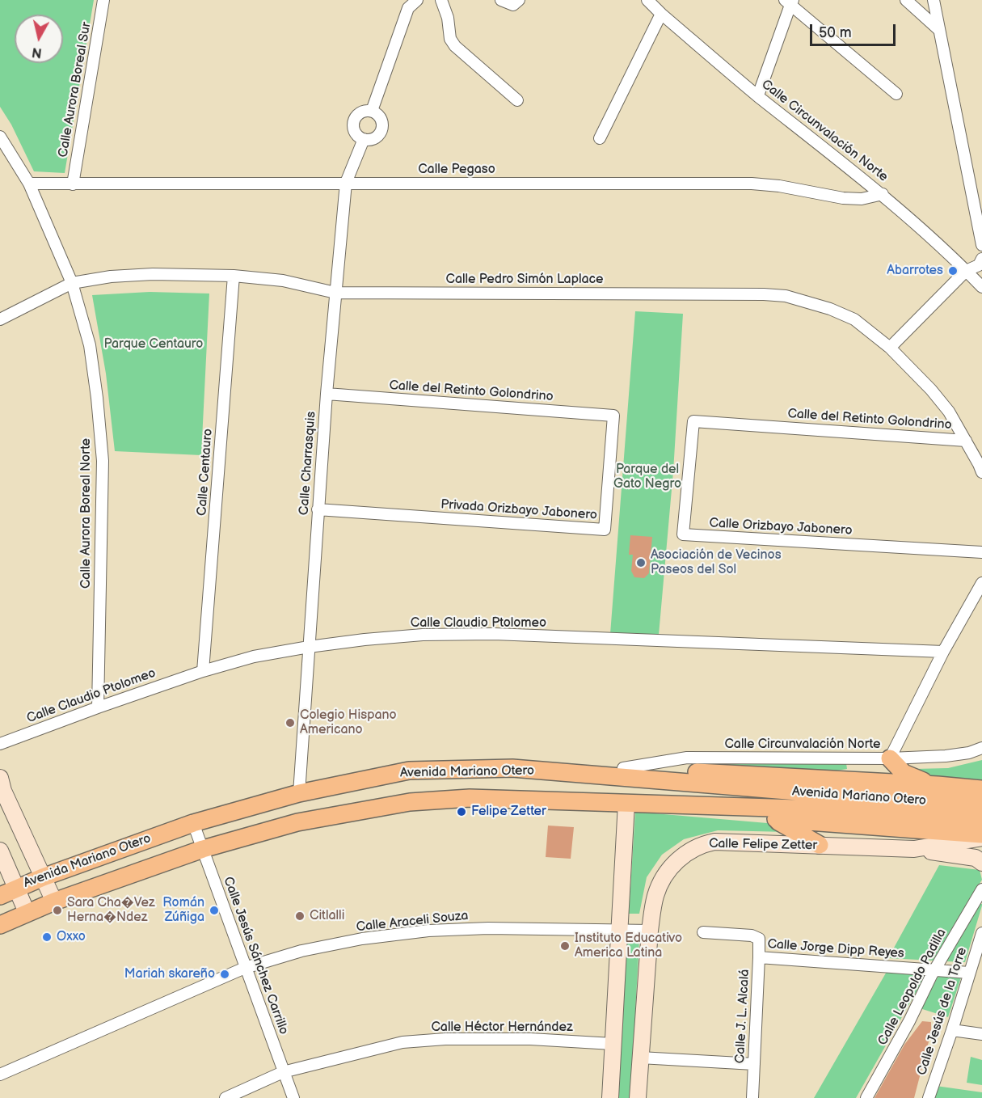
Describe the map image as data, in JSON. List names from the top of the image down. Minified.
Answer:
{"streets":{"main road":["Avenida Mariano Otero","Calle Felipe Zetter"],"street":["Calle Aurora Boreal Sur","Calle Circunvalación Norte","Calle Pegaso","Calle Pedro Simón Laplace","Calle del Retinto Golondrino","Calle Charrasquis","Calle Centauro","Privada Orizbayo Jabonero","Calle Aurora Boreal Norte","Calle Orizbayo Jabonero","Calle Claudio Ptolomeo","Calle Araceli Souza","Calle Jorge Dipp Reyes","Calle Jesús Sánchez Carrillo","Calle Leopoldo Padilla","Calle Jesús de la Torre","Calle J. L. Alcalá","Calle Héctor Hernández"]},"crossings":[["Calle Aurora Boreal Sur","Calle Pegaso"],["Calle Circunvalación Norte","Calle Pegaso"],["Calle Pegaso","Calle Charrasquis"],["Calle Pegaso","Calle Aurora Boreal Norte"],["Calle Pedro Simón Laplace","Calle del Retinto Golondrino"],["Calle Pedro Simón Laplace","Calle Charrasquis"],["Calle Pedro Simón Laplace","Calle Centauro"],["Calle Pedro Simón Laplace","Calle Aurora Boreal Norte"],["Calle del Retinto Golondrino","Calle Charrasquis"],["Calle del Retinto Golondrino","Privada Orizbayo Jabonero"],["Calle del Retinto Golondrino","Calle Orizbayo Jabonero"],["Calle Charrasquis","Privada Orizbayo Jabonero"],["Calle Charrasquis","Calle Claudio Ptolomeo"],["Calle Charrasquis","Avenida Mariano Otero"],["Calle Centauro","Calle Claudio Ptolomeo"],["Calle Aurora Boreal Norte","Calle Claudio Ptolomeo"],["Avenida Mariano Otero","Calle Jesús Sánchez Carrillo"],["Calle Felipe Zetter","Calle Araceli Souza"],["Calle Araceli Souza","Calle Jesús Sánchez Carrillo"],["Calle Jorge Dipp Reyes","Calle Leopoldo Padilla"],["Calle Jorge Dipp Reyes","Calle Jesús de la Torre"],["Calle Jorge Dipp Reyes","Calle J. L. Alcalá"],["Calle Jesús Sánchez Carrillo","Calle Héctor Hernández"]],"parks":["Parque Centauro","Parque del Gato Negro"],"places":["Abarrotes","Asociación de Vecinos Paseos del Sol","Colegio Hispano Americano","Felipe Zetter","Sara Cha�Vez Herna�Ndez","Román Zúñiga","Citlalli","Oxxo","Instituto Educativo America Latina","Mariah skareño"],"scale_bar":"50 m","north":"bottom"}
